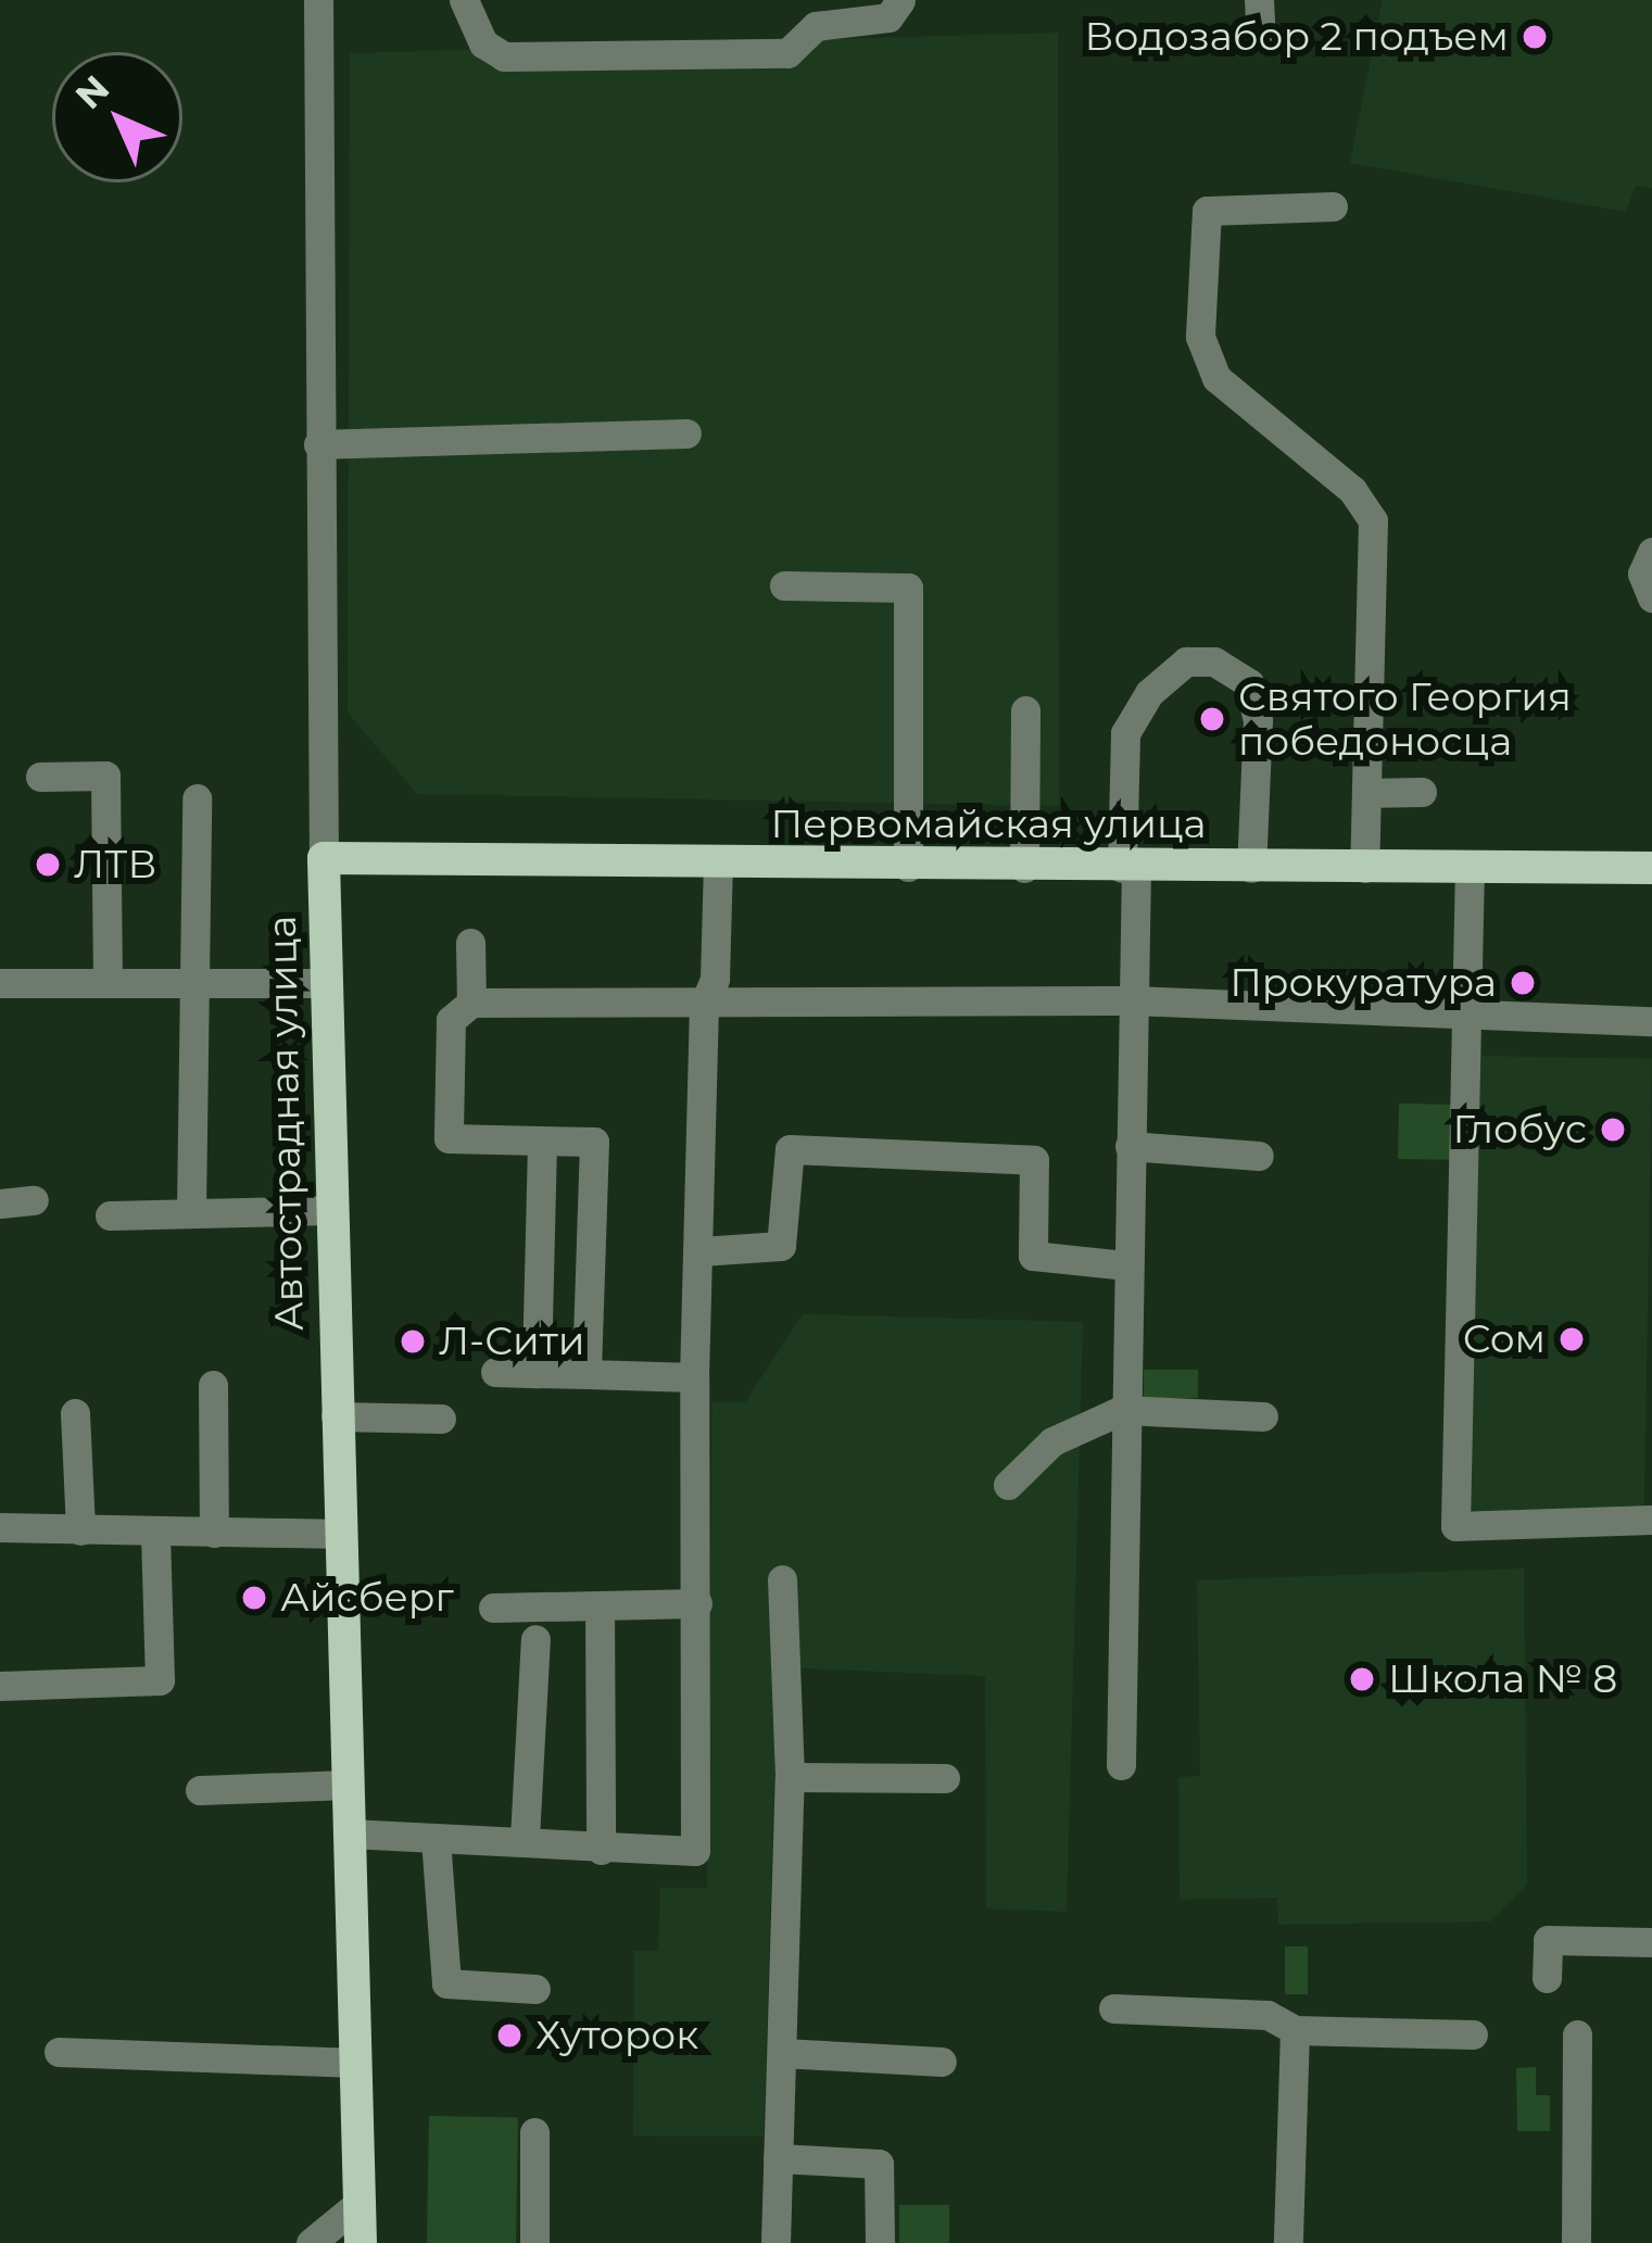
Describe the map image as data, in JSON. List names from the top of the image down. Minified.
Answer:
{"streets":{"main road":["Первомайская улица","Автострадная улица"]},"crossings":[["Первомайская улица","Автострадная улица"]],"places":["Водозабор 2 подъем","Святого Георгия победоносца","ЛТВ","Прокуратура","Глобус","Сом","Л-Сити","Айсберг","Школа № 8","Хуторок"],"north":"top left"}
